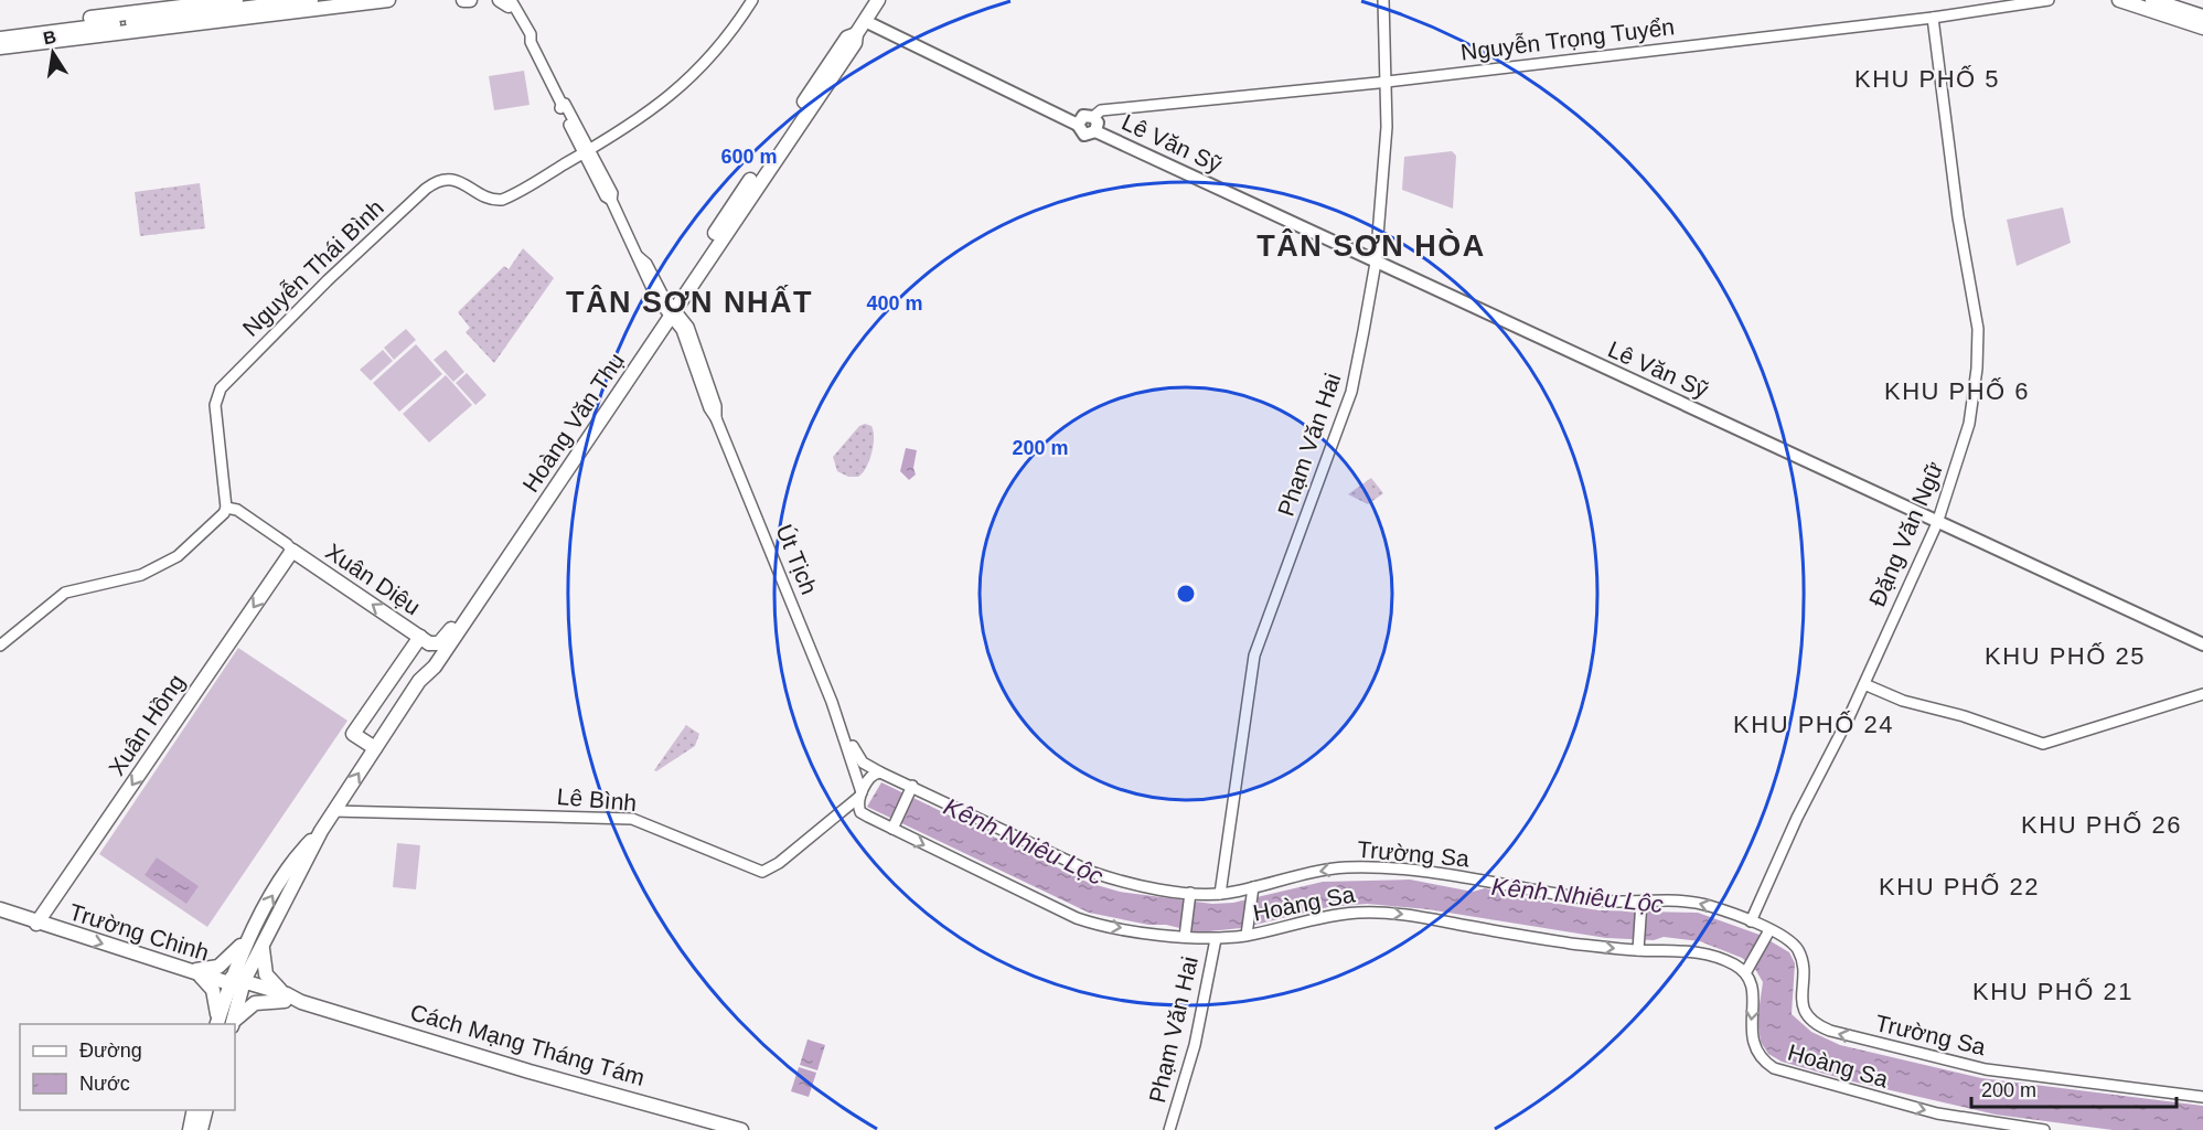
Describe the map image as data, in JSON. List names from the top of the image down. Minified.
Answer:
{"streets":{"main road":["Lê Văn Sỹ","Hoàng Văn Thụ","Xuân Diệu","Xuân Hồng","Trường Chinh","Cách Mạng Tháng Tám"],"street":["Nguyễn Trọng Tuyển","Nguyễn Thái Bình","Phạm Văn Hai","Đặng Văn Ngữ","Út Tịch","Lê Bình","Trường Sa","Hoàng Sa"]},"crossings":[["Nguyễn Trọng Tuyển","Lê Văn Sỹ"],["Nguyễn Trọng Tuyển","Phạm Văn Hai"],["Nguyễn Trọng Tuyển","Đặng Văn Ngữ"],["Lê Văn Sỹ","Phạm Văn Hai"],["Lê Văn Sỹ","Đặng Văn Ngữ"],["Nguyễn Thái Bình","Út Tịch"],["Nguyễn Thái Bình","Xuân Diệu"],["Hoàng Văn Thụ","Út Tịch"],["Hoàng Văn Thụ","Xuân Diệu"],["Hoàng Văn Thụ","Lê Bình"],["Hoàng Văn Thụ","Trường Chinh"],["Hoàng Văn Thụ","Cách Mạng Tháng Tám"],["Phạm Văn Hai","Trường Sa"],["Phạm Văn Hai","Hoàng Sa"],["Đặng Văn Ngữ","Trường Sa"],["Út Tịch","Lê Bình"],["Út Tịch","Trường Sa"],["Xuân Diệu","Xuân Hồng"],["Xuân Hồng","Trường Chinh"],["Lê Bình","Hoàng Sa"],["Trường Chinh","Cách Mạng Tháng Tám"]],"one_way":["Xuân Diệu","Xuân Hồng","Trường Sa","Hoàng Sa","Trường Chinh"],"districts":["KHU PHỐ 5","TÂN SƠN HÒA","TÂN SƠN NHẤT","KHU PHỐ 6","KHU PHỐ 25","KHU PHỐ 24","KHU PHỐ 26","KHU PHỐ 22","KHU PHỐ 21"],"water":["Kênh Nhiêu Lộc"],"legend":["Đường","Nước"],"scale_bar":"200 m","north":"top","rings":["600 m","400 m","200 m"]}
